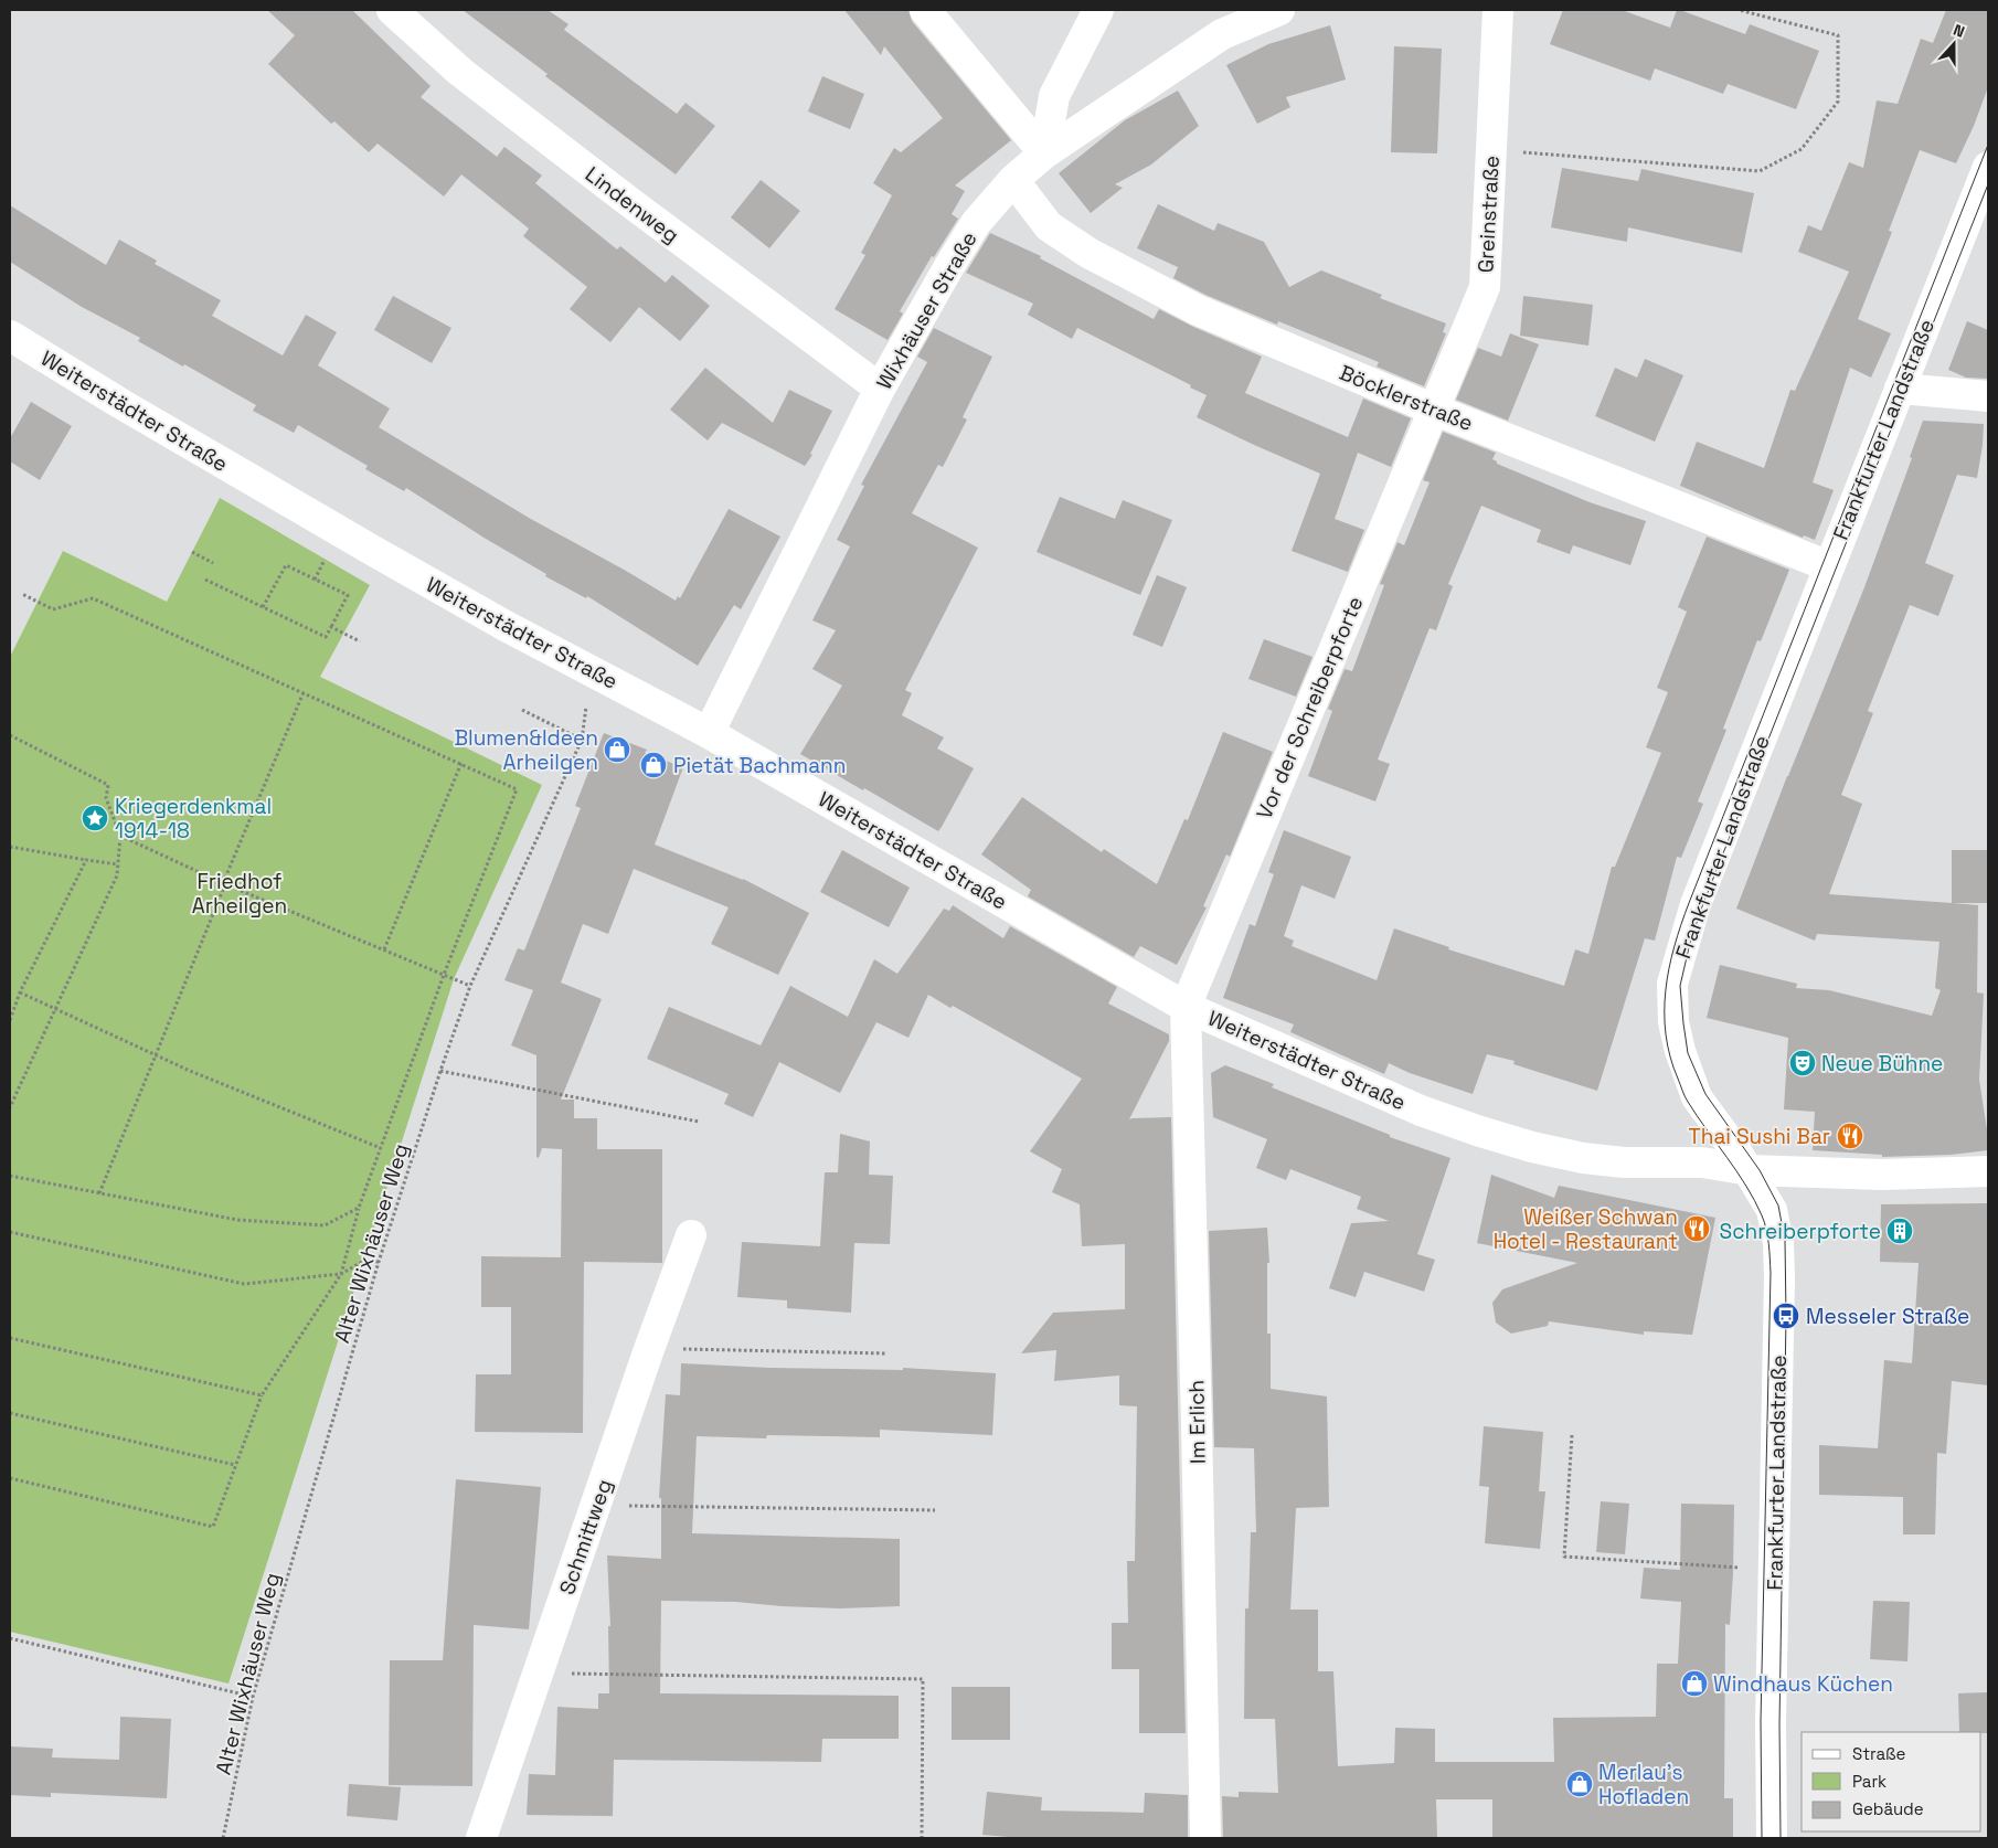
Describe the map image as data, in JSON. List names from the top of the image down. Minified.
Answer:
{"streets":{"street":["Lindenweg","Greinstraße","Wixhäuser Straße","Böcklerstraße","Weiterstädter Straße","Frankfurter Landstraße","Vor der Schreiberpforte","Im Erlich","Schmittweg"],"path":["Alter Wixhäuser Weg"]},"crossings":[["Lindenweg","Wixhäuser Straße"],["Greinstraße","Böcklerstraße"],["Greinstraße","Vor der Schreiberpforte"],["Wixhäuser Straße","Böcklerstraße"],["Wixhäuser Straße","Weiterstädter Straße"],["Böcklerstraße","Frankfurter Landstraße"],["Böcklerstraße","Vor der Schreiberpforte"],["Weiterstädter Straße","Frankfurter Landstraße"],["Weiterstädter Straße","Vor der Schreiberpforte"],["Weiterstädter Straße","Alter Wixhäuser Weg"],["Weiterstädter Straße","Im Erlich"],["Vor der Schreiberpforte","Im Erlich"]],"parks":["Friedhof Arheilgen"],"places":{"shop":["Blumen&Ideen Arheilgen","Pietät Bachmann","Windhaus Küchen","Merlau's Hofladen"],"place":["Kriegerdenkmal 1914-18"],"theatre":["Neue Bühne"],"restaurant":["Thai Sushi Bar","Weißer Schwan Hotel - Restaurant"],"building":["Schreiberpforte"],"bus stop":["Messeler Straße"]},"legend":["Straße","Park","Gebäude"],"north":"top"}
